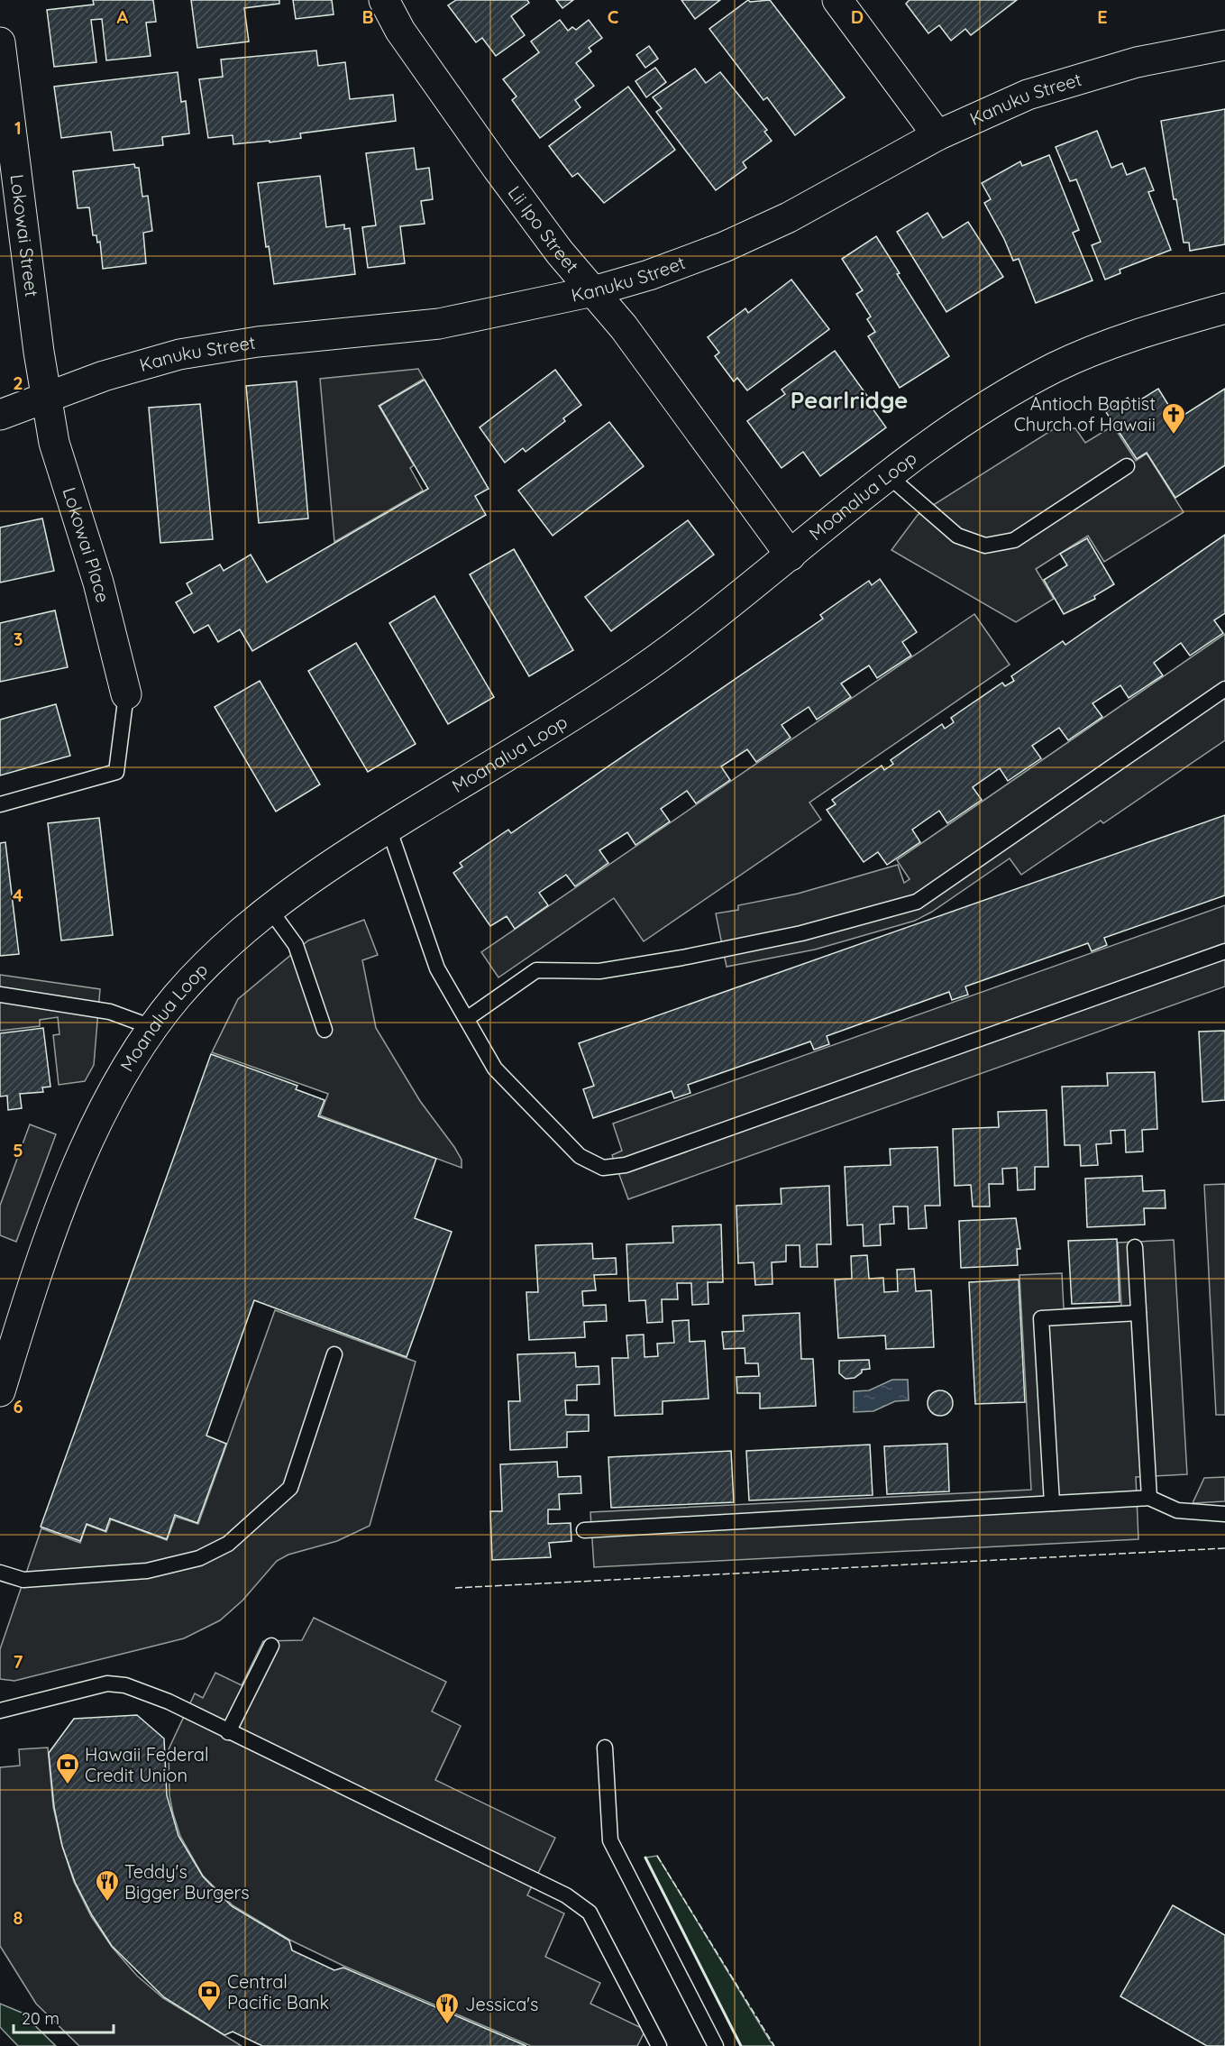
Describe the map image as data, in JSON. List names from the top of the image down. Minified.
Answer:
{"streets":{"street":["Kanuku Street","Lii Ipo Street","Lokowai Street","Moanalua Loop","Lokowai Place"]},"crossings":[["Kanuku Street","Lii Ipo Street"],["Kanuku Street","Lokowai Street"],["Kanuku Street","Lokowai Place"],["Lii Ipo Street","Moanalua Loop"],["Lokowai Street","Lokowai Place"]],"districts":["Pearlridge"],"places":{"church":["Antioch Baptist Church of Hawaii"],"bank":["Hawaii Federal Credit Union","Central Pacific Bank"],"restaurant":["Teddy's Bigger Burgers","Jessica's"]},"scale_bar":"20 m","grid":{"columns":["A","B","C","D","E"],"rows":["1","2","3","4","5","6","7","8"]}}
